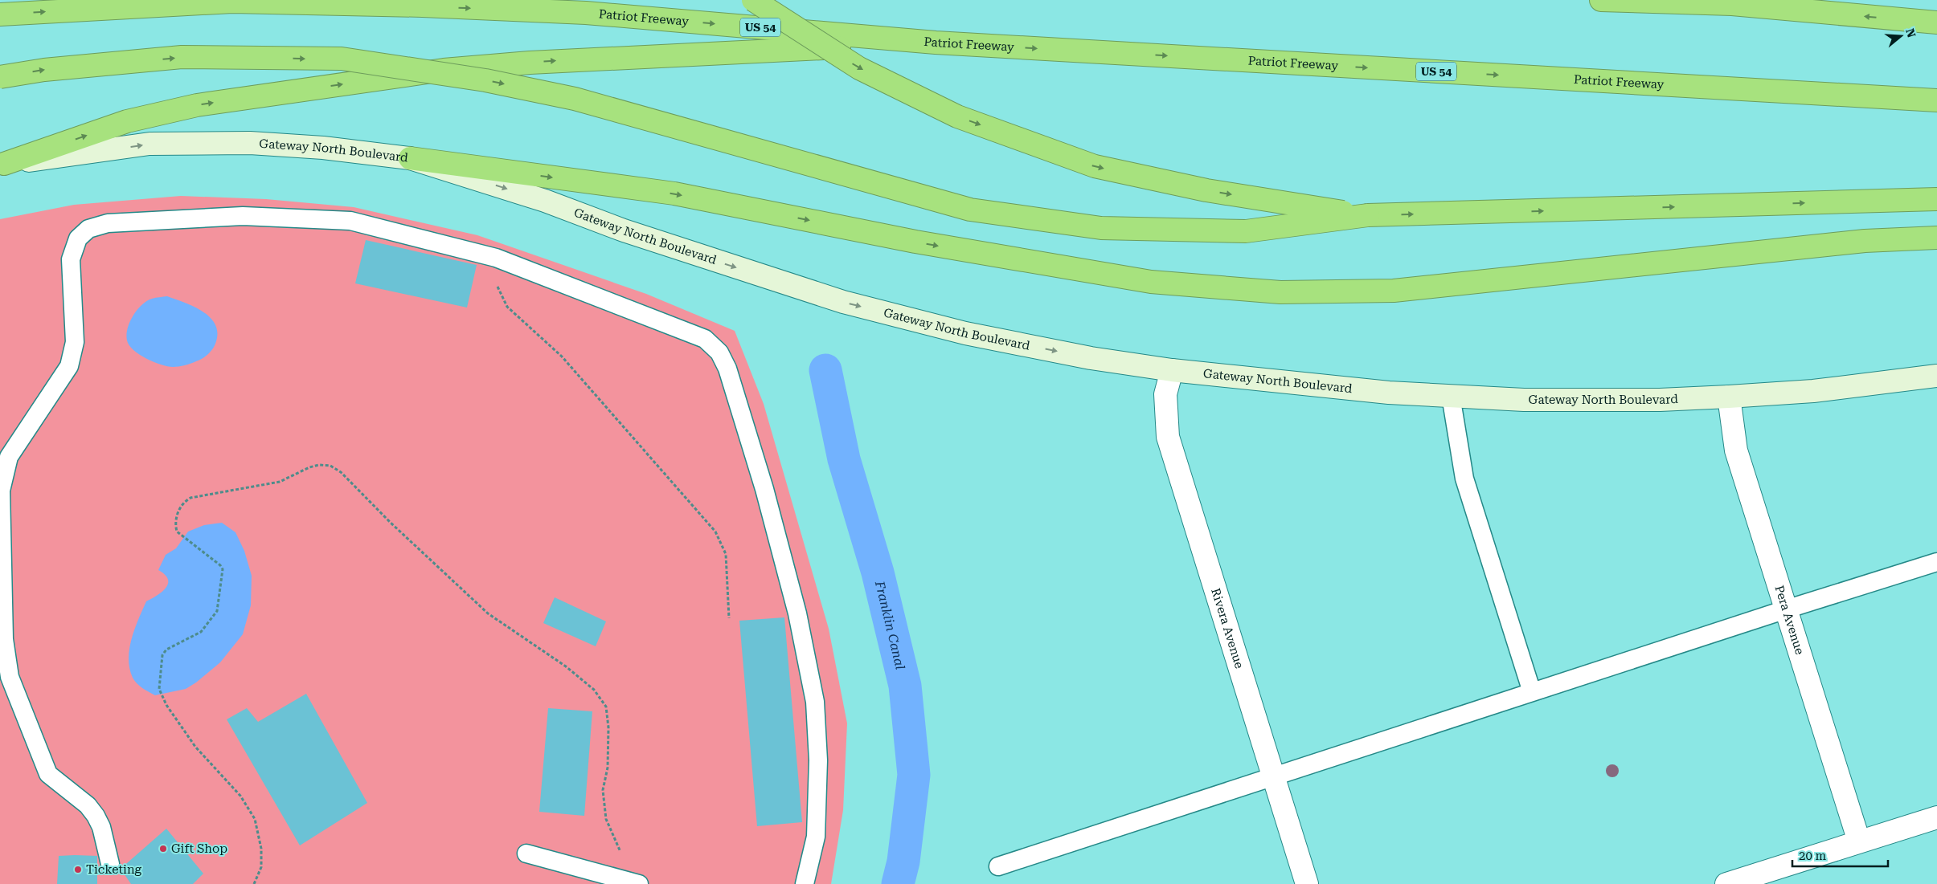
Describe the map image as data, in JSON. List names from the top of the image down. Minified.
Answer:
{"streets":{"highway":["Patriot Freeway","US 54"],"main road":["Gateway North Boulevard"],"street":["Pera Avenue","Rivera Avenue"]},"crossings":[["Gateway North Boulevard","Pera Avenue"],["Gateway North Boulevard","Rivera Avenue"]],"one_way":["Gateway North Boulevard"],"water":["Franklin Canal"],"places":["Gift Shop","Ticketing"],"scale_bar":"20 m","north":"right"}
